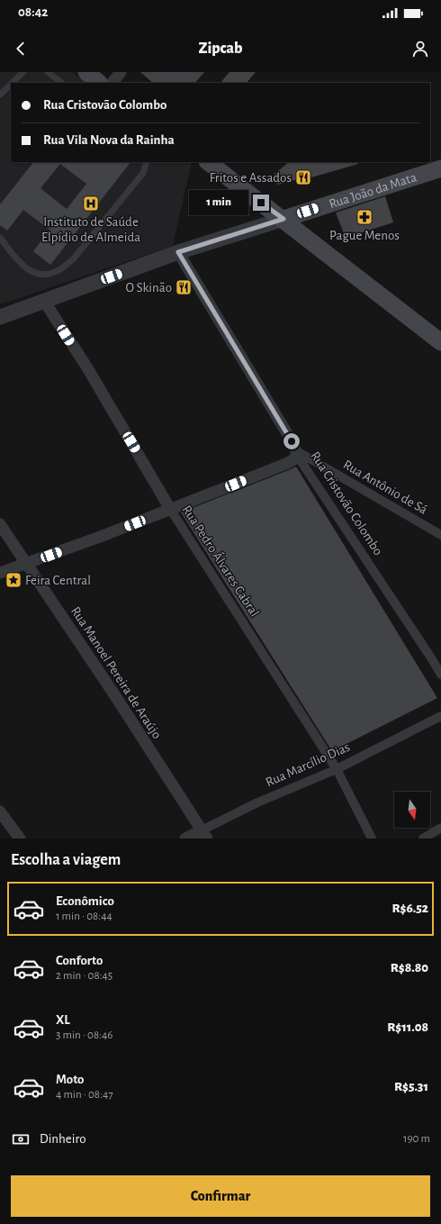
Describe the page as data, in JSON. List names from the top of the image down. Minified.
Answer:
{"streets":{"main road":["Rua João da Mata"],"street":["Rua Antônio de Sá","Rua Cristovão Colombo","Rua Pedro Álvares Cabral","Rua Manoel Pereira de Araújo","Rua Marcílio Dias"]},"crossings":[["Rua Antônio de Sá","Rua Cristovão Colombo"],["Rua Pedro Álvares Cabral","Rua Marcílio Dias"],["Rua Manoel Pereira de Araújo","Rua Marcílio Dias"]],"places":{"restaurant":["Fritos e Assados","O Skinão"],"hospital":["Instituto de Saúde Elpídio de Almeida"],"pharmacy":["Pague Menos"],"place":["Feira Central"]},"north":"bottom","page":{"status":"08:42","header":"Zipcab","banner":["Rua Cristovão Colombo","Rua Vila Nova da Rainha"],"bubble":"1 min","heading":"Escolha a viagem","list":[{"name":"Econômico","note":"1 min · 08:44","value":"R$6.52"},{"name":"Conforto","note":"2 min · 08:45","value":"R$8.80"},{"name":"XL","note":"3 min · 08:46","value":"R$11.08"},{"name":"Moto","note":"4 min · 08:47","value":"R$5.31"}],"pay":["Dinheiro","190 m"],"buttons":"Confirmar"}}
